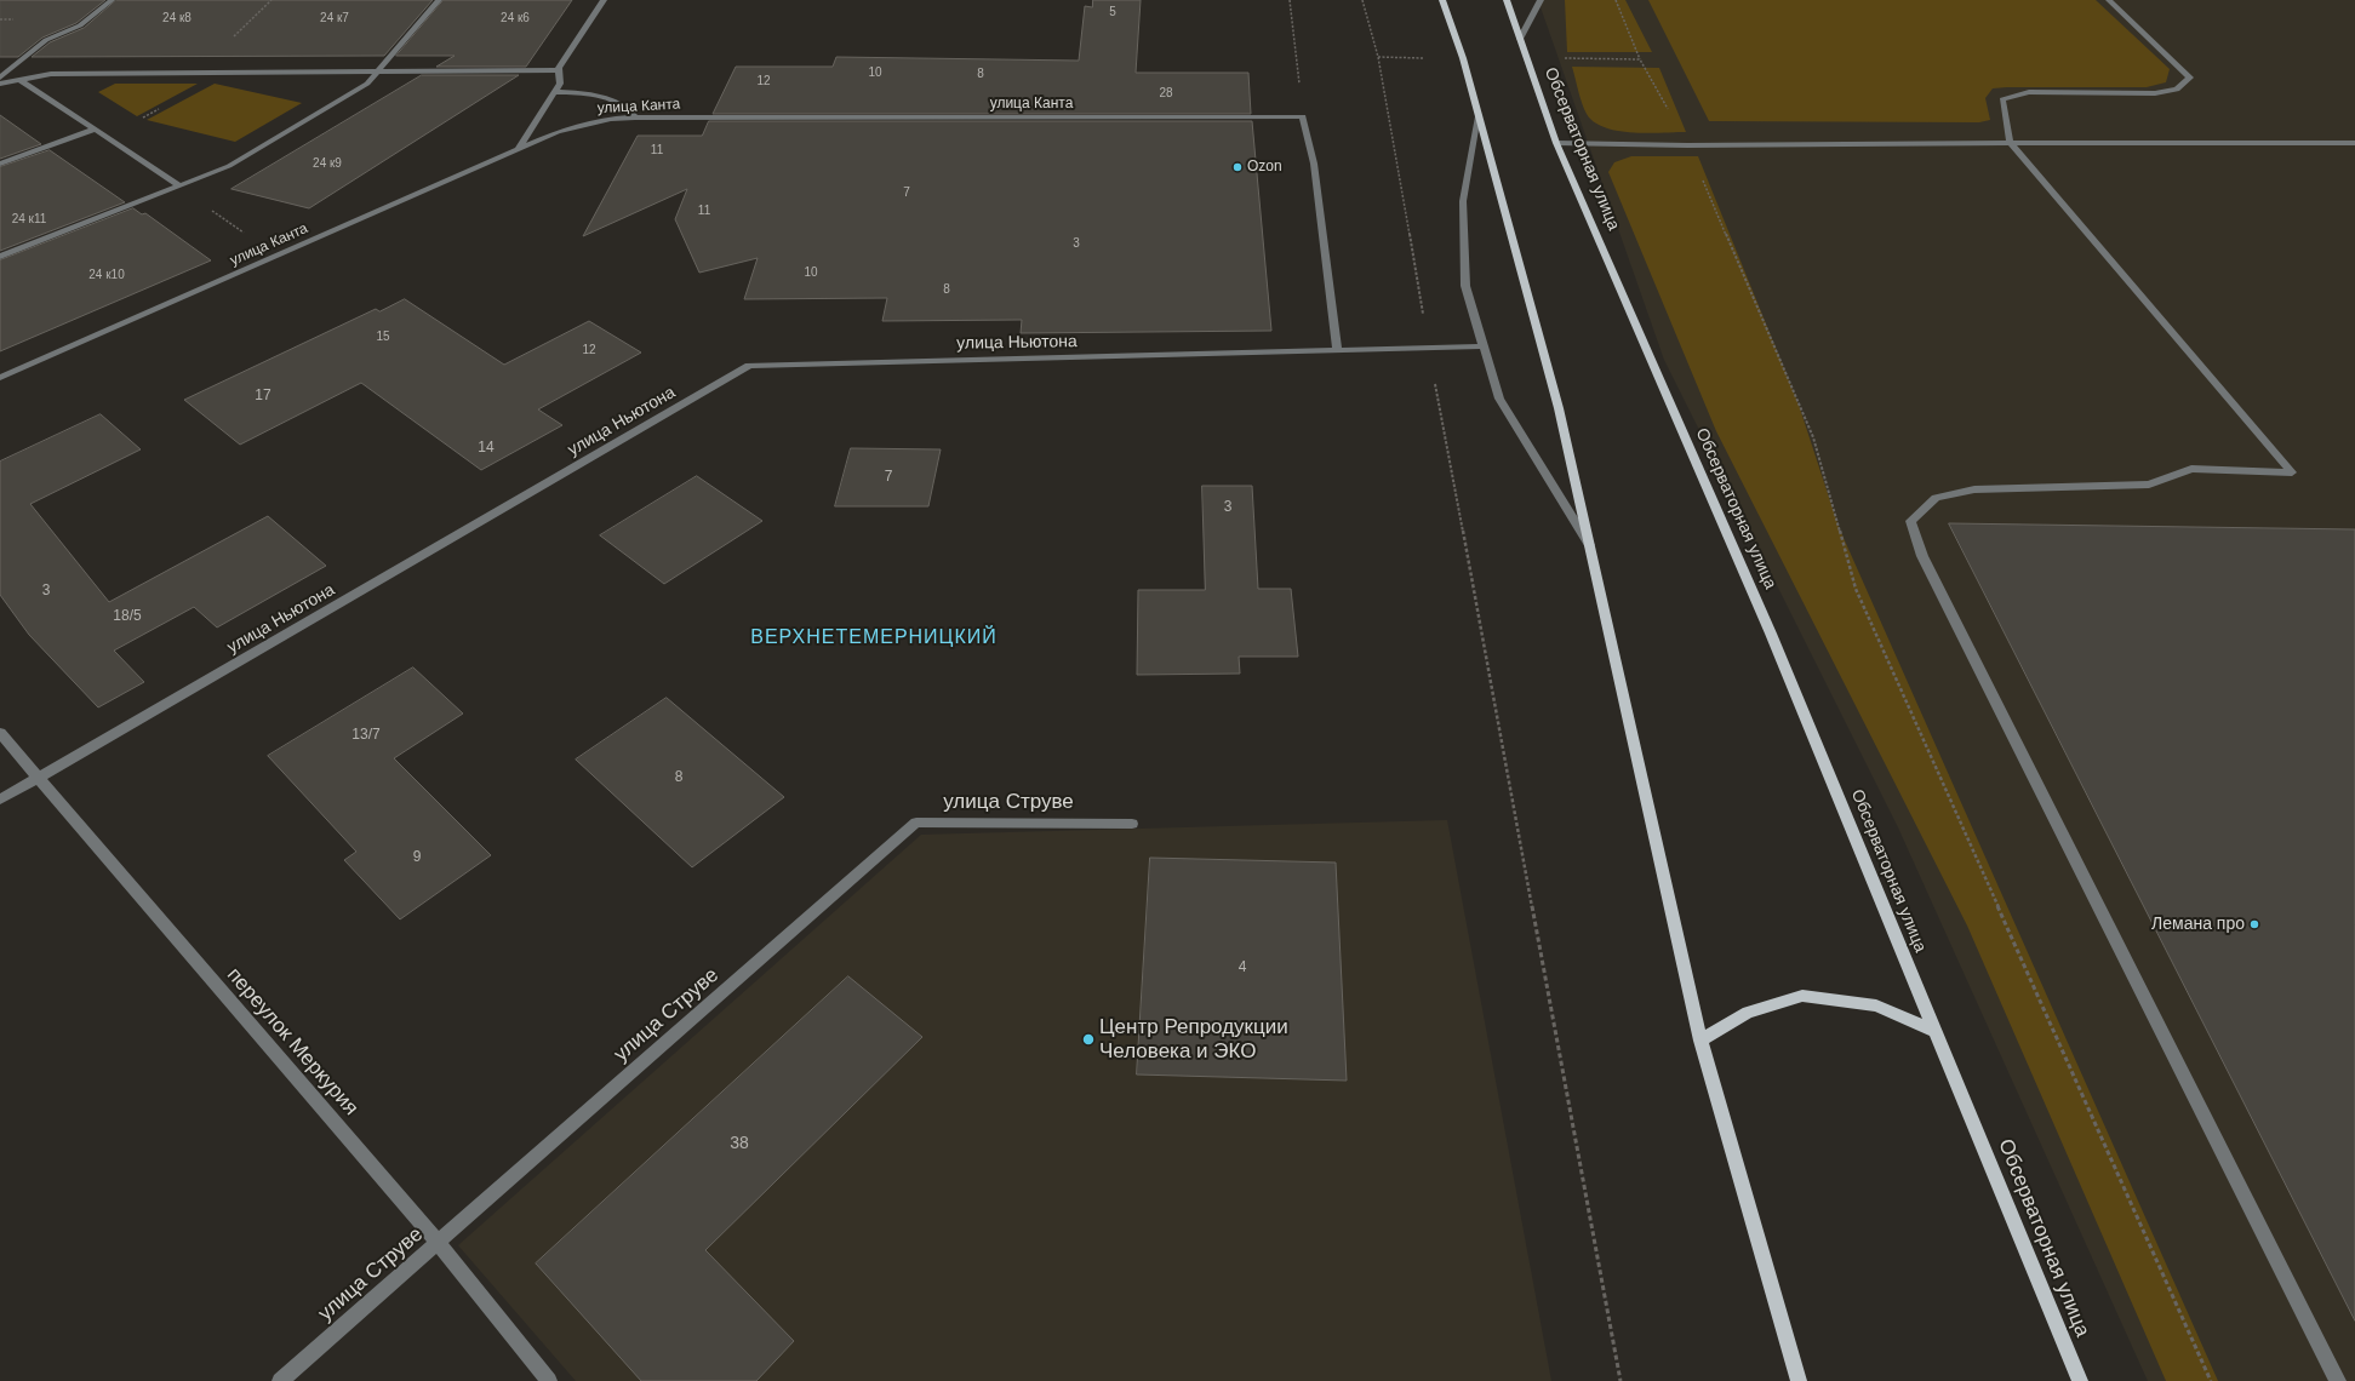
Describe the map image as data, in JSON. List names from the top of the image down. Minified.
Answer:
{"streets":{"main road":["Обсерваторная улица"],"street":["улица Канта","улица Ньютона","улица Струве","переулок Меркурия"]},"crossings":[["улица Ньютона","переулок Меркурия"],["улица Струве","переулок Меркурия"]],"districts":["ВЕРХНЕТЕМЕРНИЦКИЙ"],"places":["Ozon","Лемана про","Центр Репродукции Человека и ЭКО"],"house_numbers":["5","24 к8","24 к7","24 к6","10","8","12","28","11","24 к9","7","11","24 к11","3","10","24 к10","8","15","12","17","14","7","3","3","18/5","13/7","8","9","4","38"]}
